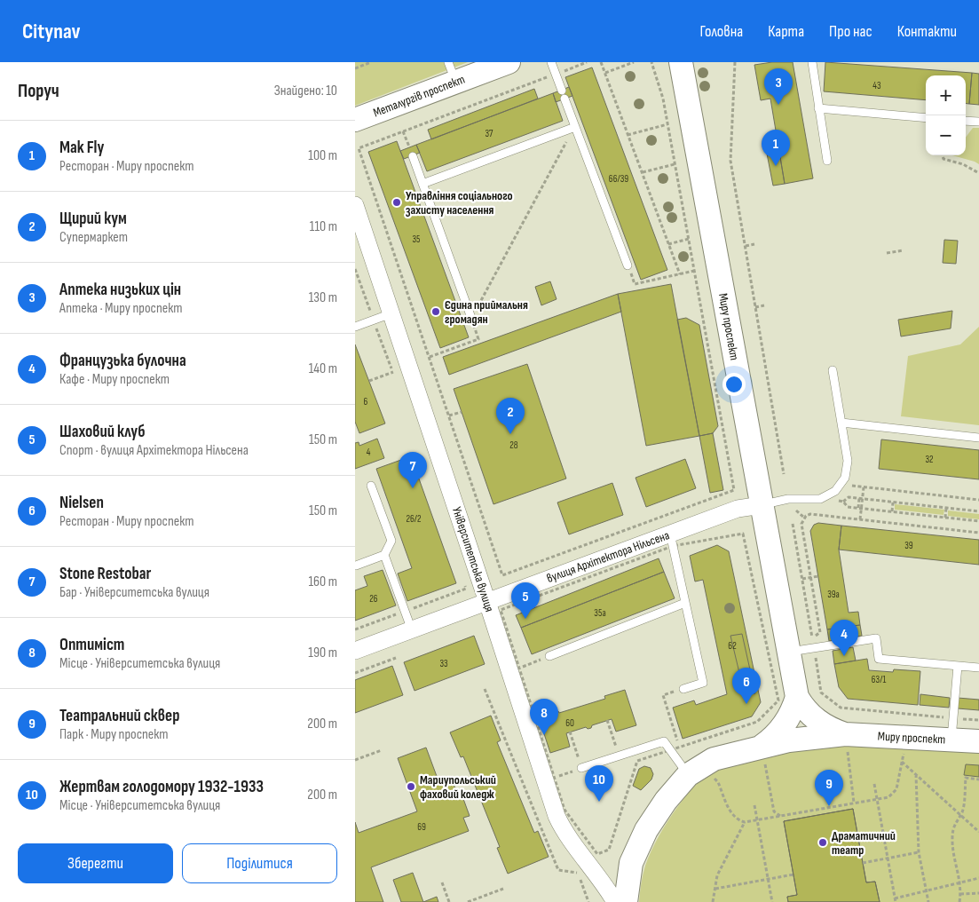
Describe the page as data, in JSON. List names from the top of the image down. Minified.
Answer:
{"streets":{"main road":["Металургів проспект","Миру проспект"],"street":["вулиця Архітектора Нільсена","Університетська вулиця"]},"crossings":[["Миру проспект","вулиця Архітектора Нільсена"],["вулиця Архітектора Нільсена","Університетська вулиця"]],"places":["Управління соціального захисту населення","Єдина приймальня громадян","Мариупольський фаховий коледж","Драматичний театр"],"house_numbers":["43","37","66/39","35","6","28","4","32","26/2","39","39а","26","35а","62","33","63/1","60","69"],"page":{"header":"Citynav","nav":["Головна","Карта","Про нас","Контакти"],"heading":["Поруч","Знайдено: 10"],"pins":["3","1","2","7","5","4","6","8","10","9"],"map_buttons":["+","−"],"list":[{"mark":"1","name":"Mak Fly","note":"Ресторан · Миру проспект","value":"100 m"},{"mark":"2","name":"Щирий кум","note":"Супермаркет","value":"110 m"},{"mark":"3","name":"Аптека низьких цін","note":"Аптека · Миру проспект","value":"130 m"},{"mark":"4","name":"Французька булочна","note":"Кафе · Миру проспект","value":"140 m"},{"mark":"5","name":"Шаховий клуб","note":"Спорт · вулиця Архітектора Нільсена","value":"150 m"},{"mark":"6","name":"Nielsen","note":"Ресторан · Миру проспект","value":"150 m"},{"mark":"7","name":"Stone Restobar","note":"Бар · Університетська вулиця","value":"160 m"},{"mark":"8","name":"Оптиміст","note":"Місце · Університетська вулиця","value":"190 m"},{"mark":"9","name":"Театральний сквер","note":"Парк · Миру проспект","value":"200 m"},{"mark":"10","name":"Жертвам голодомору 1932-1933","note":"Місце · Університетська вулиця","value":"200 m"}],"buttons":["Зберегти","Поділитися"]}}
